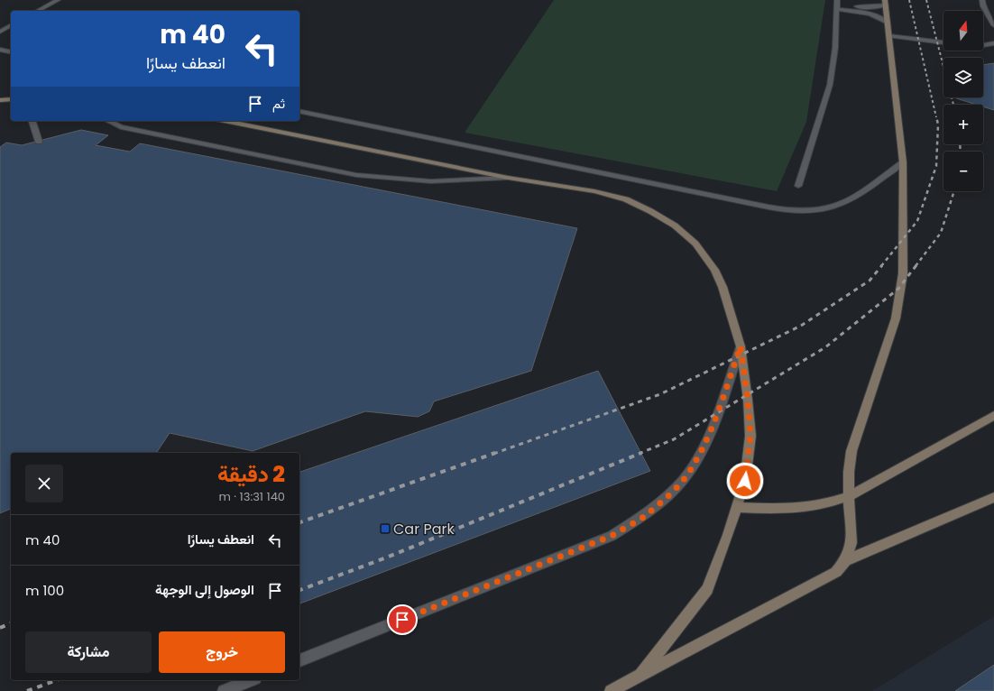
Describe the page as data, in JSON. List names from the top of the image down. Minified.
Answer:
{"places":{"transit":["Car Park"]},"north":"top","page":{"map_buttons":["+","−"],"turn":["40 m","انعطف يسارًا"],"then":"ثم","heading":["2 دقيقة","140 m · 13:31"],"list":[{"name":"انعطف يسارًا","value":"40 m"},{"name":"الوصول إلى الوجهة","value":"100 m"}],"buttons":["خروج","مشاركة"]}}
